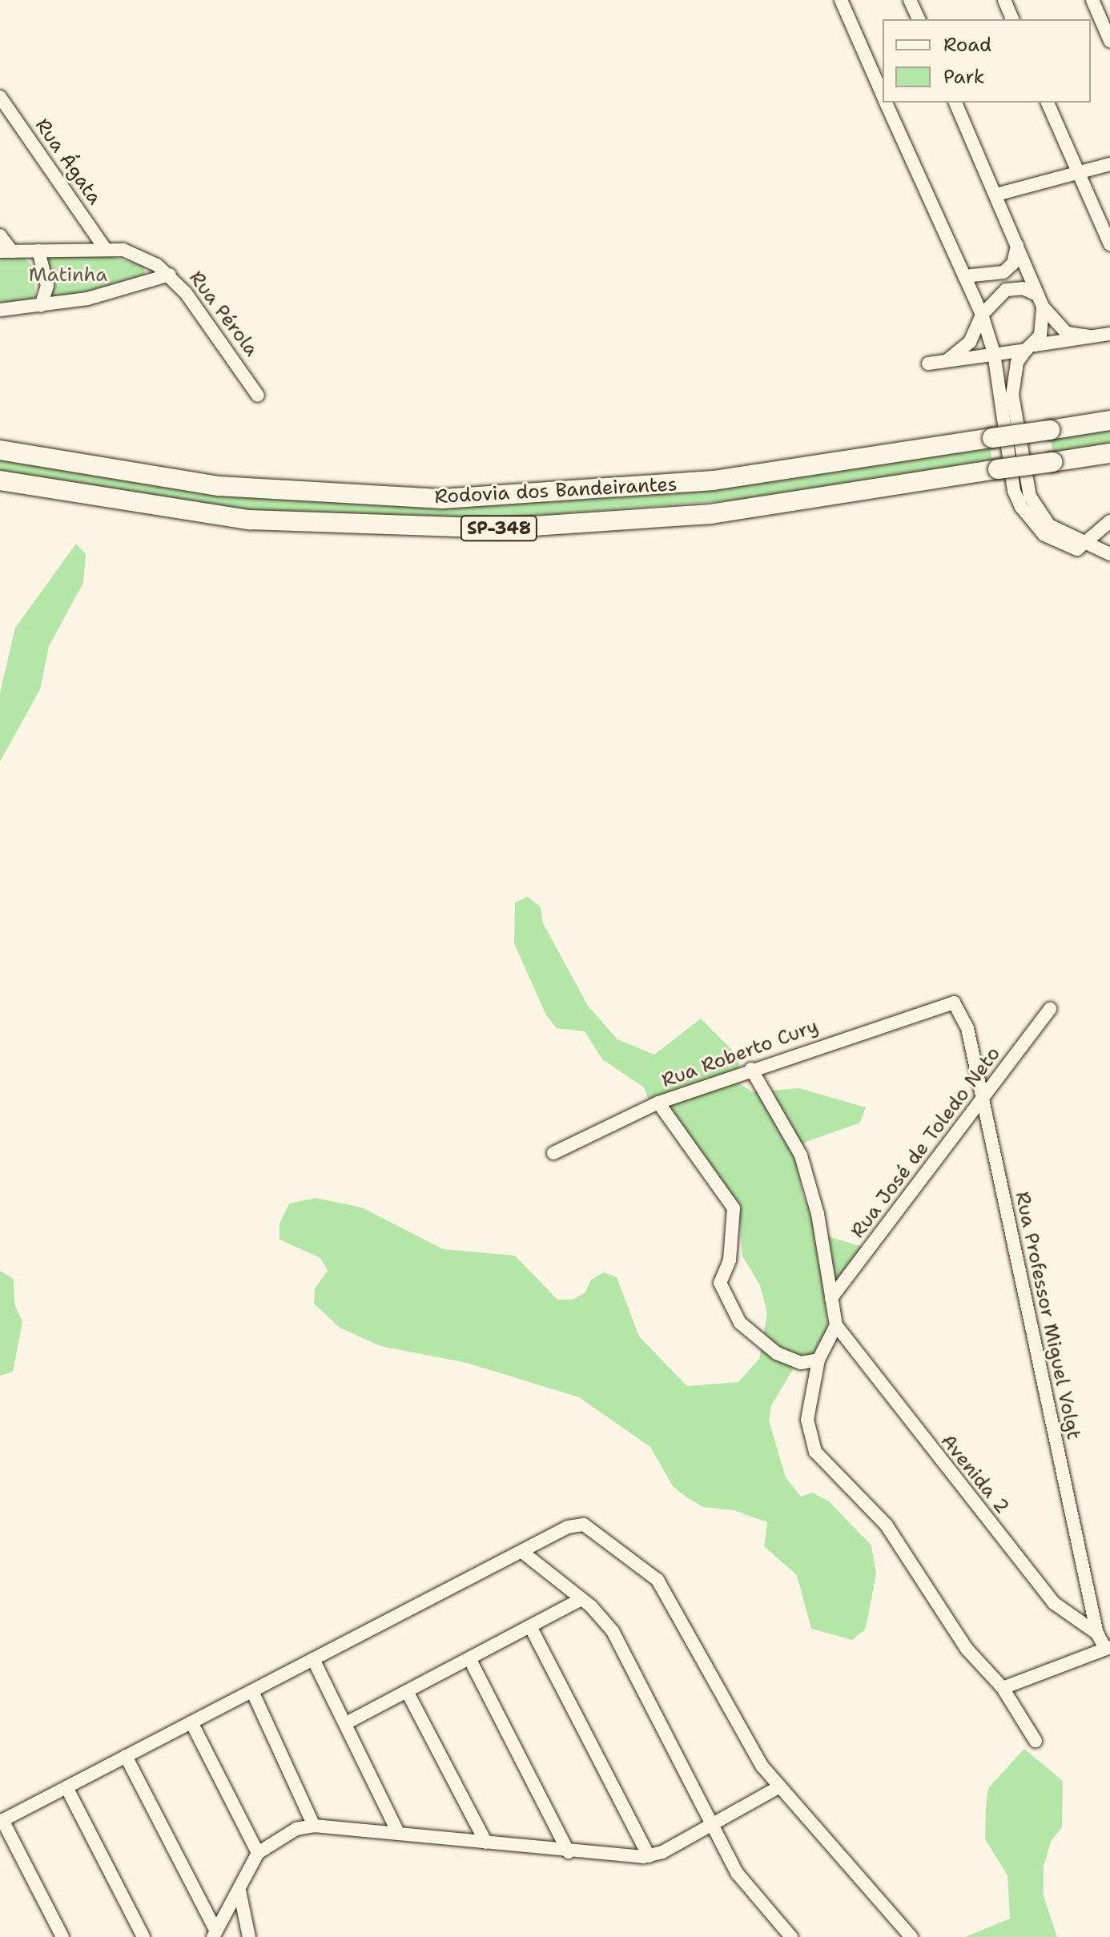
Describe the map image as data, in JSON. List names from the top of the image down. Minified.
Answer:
{"streets":{"highway":["Rodovia dos Bandeirantes","SP-348"],"street":["Rua Ágata","Rua Pérola","Rua Roberto Cury","Rua José de Toledo Neto","Rua Professor Miguel Volgt","Avenida 2"]},"crossings":[["Rua Ágata","Rua Pérola"],["Rua Roberto Cury","Rua Professor Miguel Volgt"],["Rua José de Toledo Neto","Rua Professor Miguel Volgt"],["Rua Professor Miguel Volgt","Avenida 2"]],"parks":["Matinha"],"legend":["Road","Park"]}
